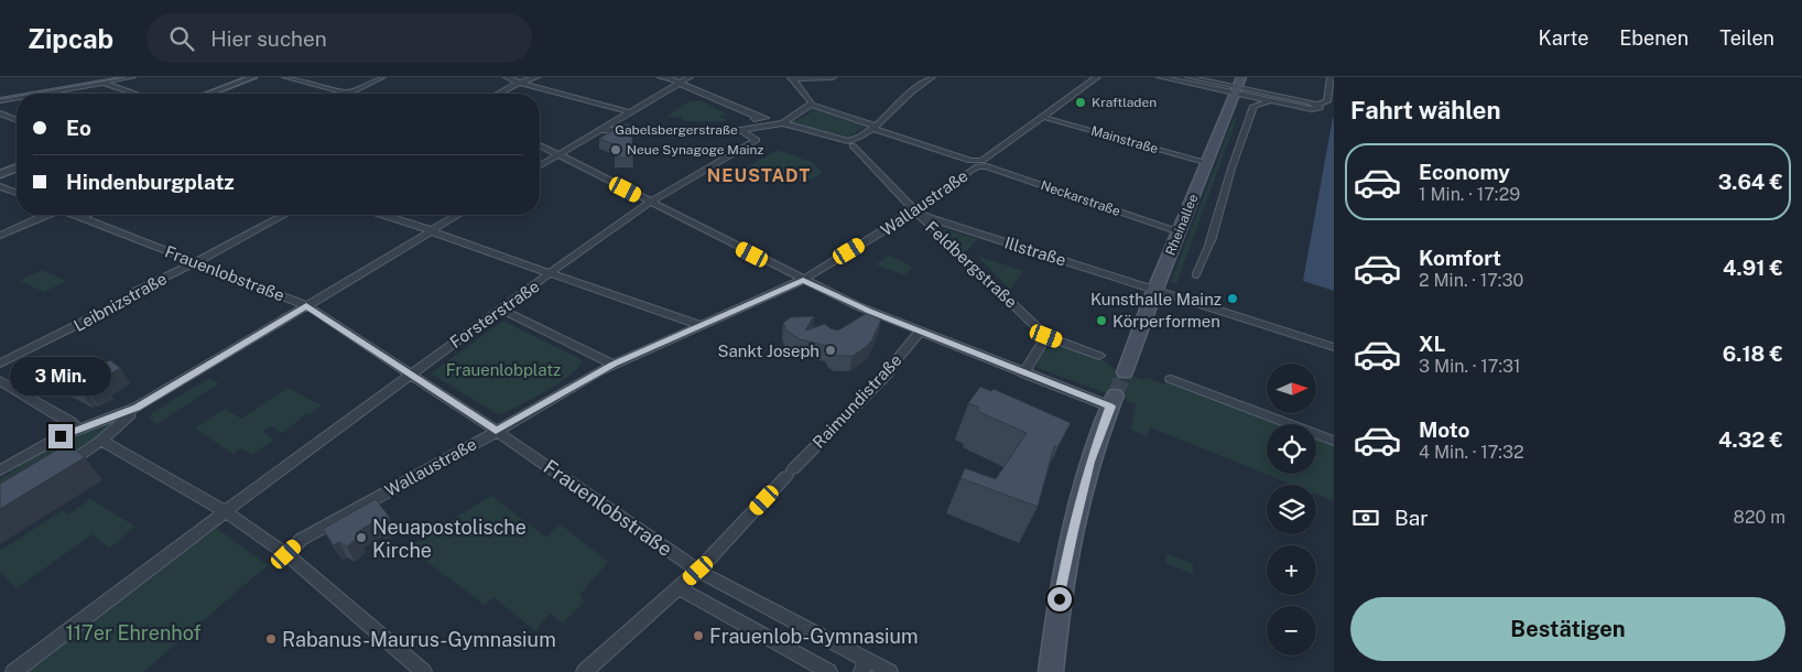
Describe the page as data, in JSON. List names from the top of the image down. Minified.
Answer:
{"streets":{"main road":["Rheinallee"],"street":["Gabelsbergerstraße","Mainstraße","Neckarstraße","Wallaustraße","Illstraße","Feldbergstraße","Frauenlobstraße","Leibnizstraße","Forsterstraße","Raimundistraße"]},"crossings":[["Gabelsbergerstraße","Forsterstraße"],["Mainstraße","Wallaustraße"],["Mainstraße","Rheinallee"],["Neckarstraße","Wallaustraße"],["Neckarstraße","Rheinallee"],["Wallaustraße","Illstraße"],["Wallaustraße","Feldbergstraße"],["Wallaustraße","Frauenlobstraße"],["Rheinallee","Illstraße"],["Illstraße","Feldbergstraße"],["Frauenlobstraße","Leibnizstraße"],["Frauenlobstraße","Forsterstraße"],["Frauenlobstraße","Raimundistraße"]],"districts":["NEUSTADT"],"parks":["Frauenlobplatz","117er Ehrenhof"],"places":["Kraftladen","Neue Synagoge Mainz","Kunsthalle Mainz","Körperformen","Sankt Joseph","Neuapostolische Kirche","Frauenlob-Gymnasium","Rabanus-Maurus-Gymnasium"],"north":"right","page":{"header":"Zipcab","search":"Hier suchen","nav":["Karte","Ebenen","Teilen"],"heading":"Fahrt wählen","banner":["Eo","Hindenburgplatz"],"list":[{"name":"Economy","note":"1 Min. · 17:29","value":"3.64 €"},{"name":"Komfort","note":"2 Min. · 17:30","value":"4.91 €"},{"name":"XL","note":"3 Min. · 17:31","value":"6.18 €"},{"name":"Moto","note":"4 Min. · 17:32","value":"4.32 €"}],"bubble":"3 Min.","map_buttons":["+","−"],"pay":["Bar","820 m"],"buttons":"Bestätigen"}}
